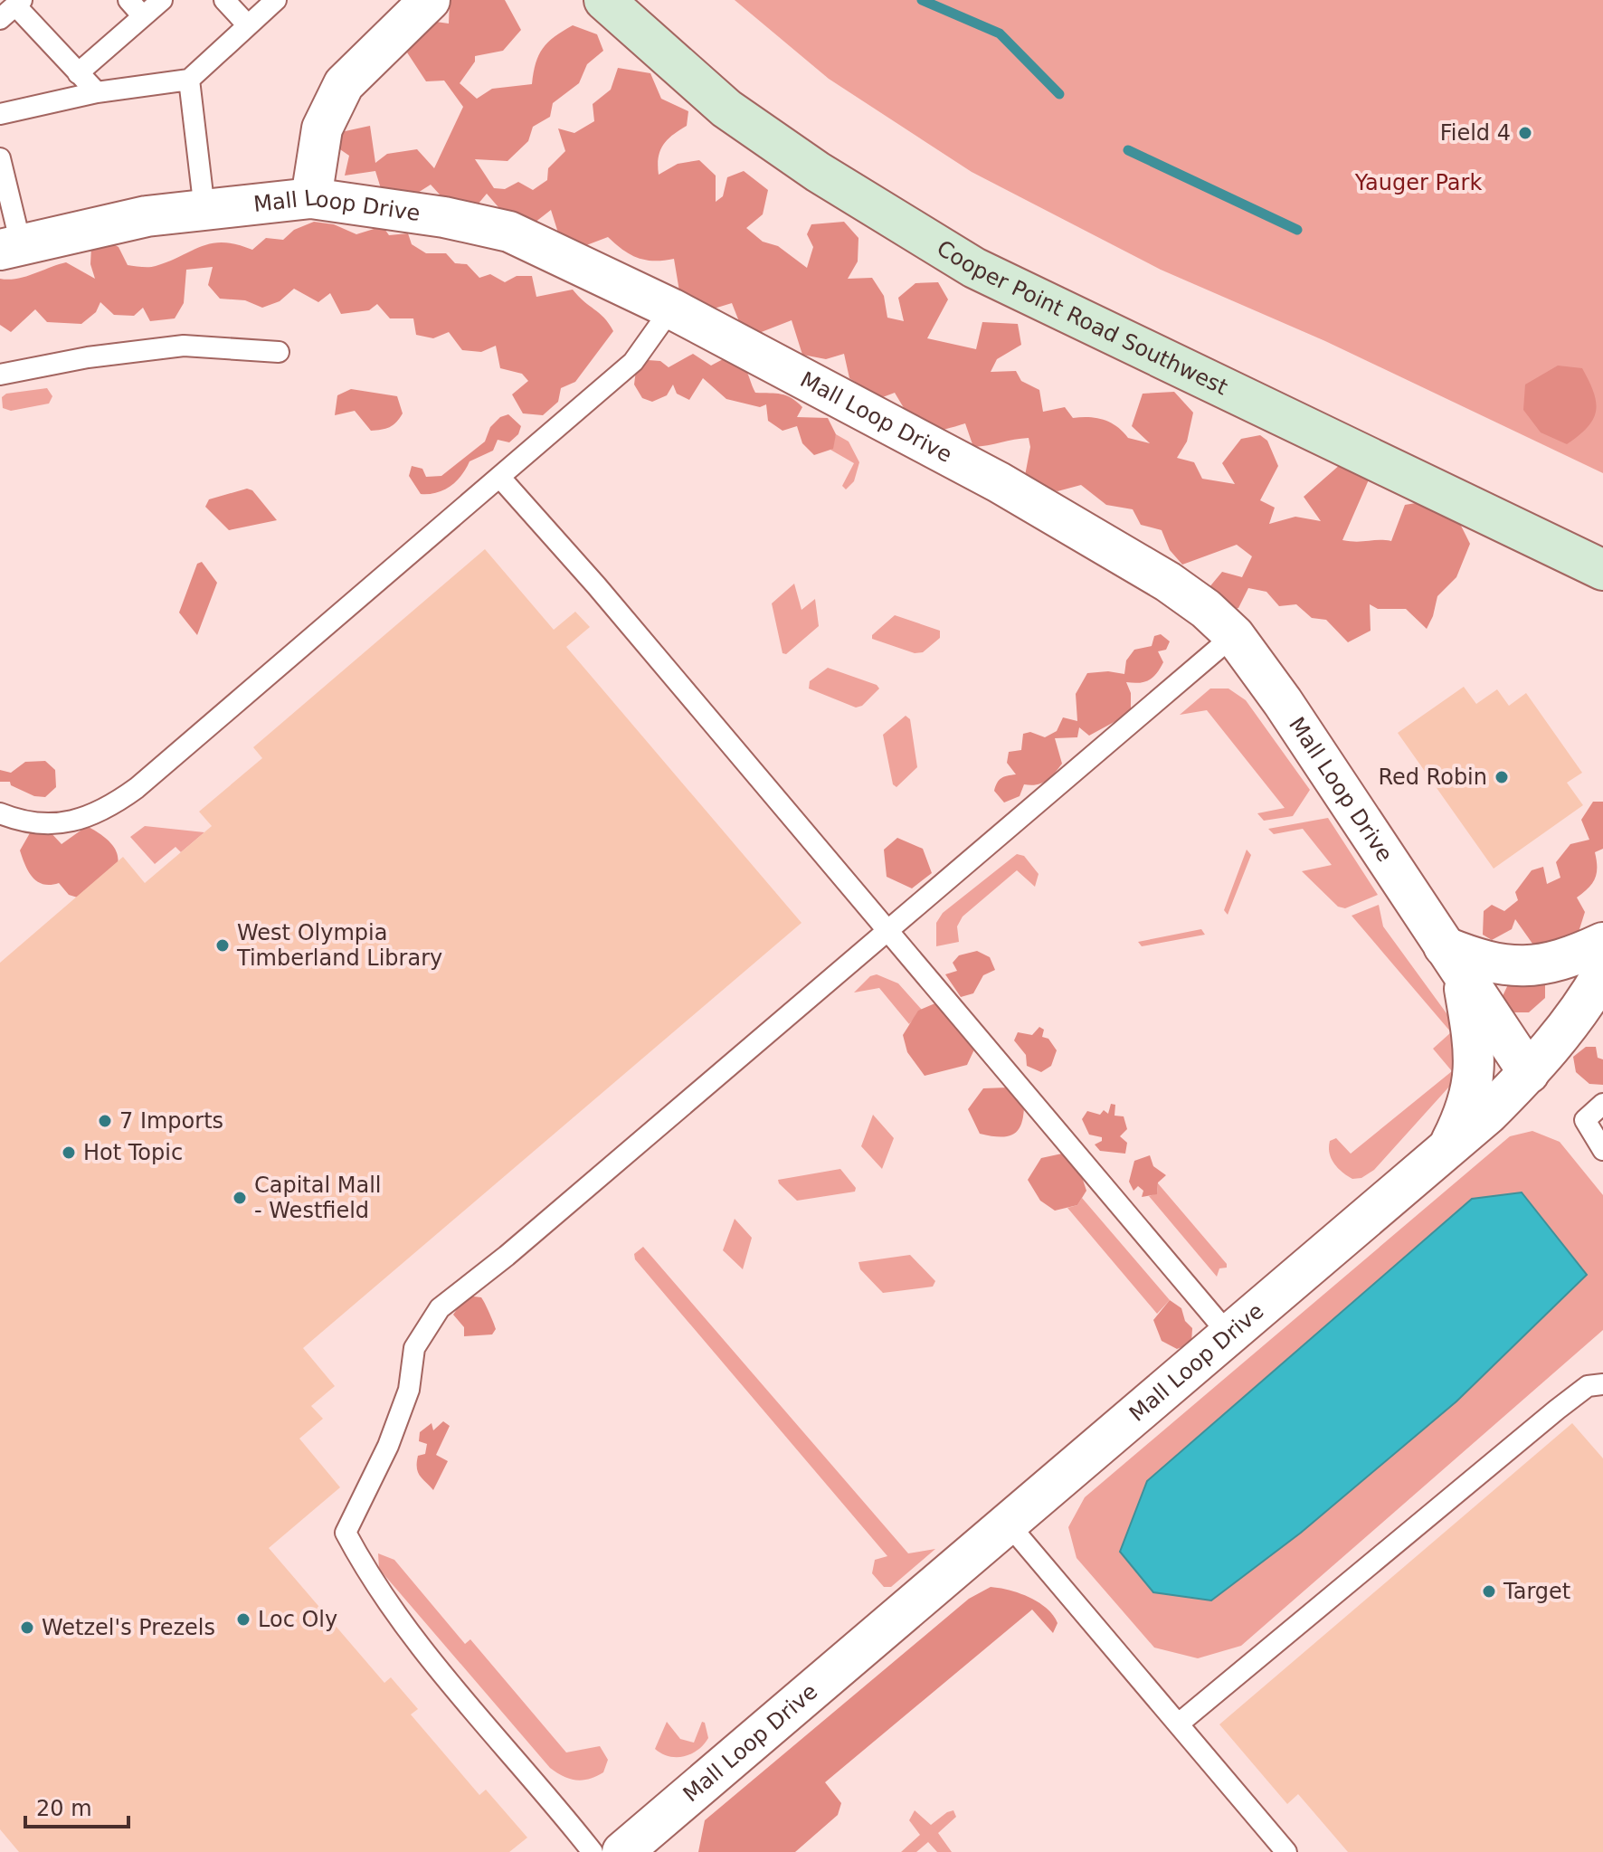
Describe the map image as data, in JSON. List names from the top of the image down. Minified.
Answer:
{"streets":{"main road":["Cooper Point Road Southwest"],"street":["Mall Loop Drive"]},"parks":["Yauger Park"],"places":["Field 4","Red Robin","West Olympia Timberland Library","7 Imports","Hot Topic","Capital Mall - Westfield","Target","Loc Oly","Wetzel's Prezels"],"scale_bar":"20 m"}
